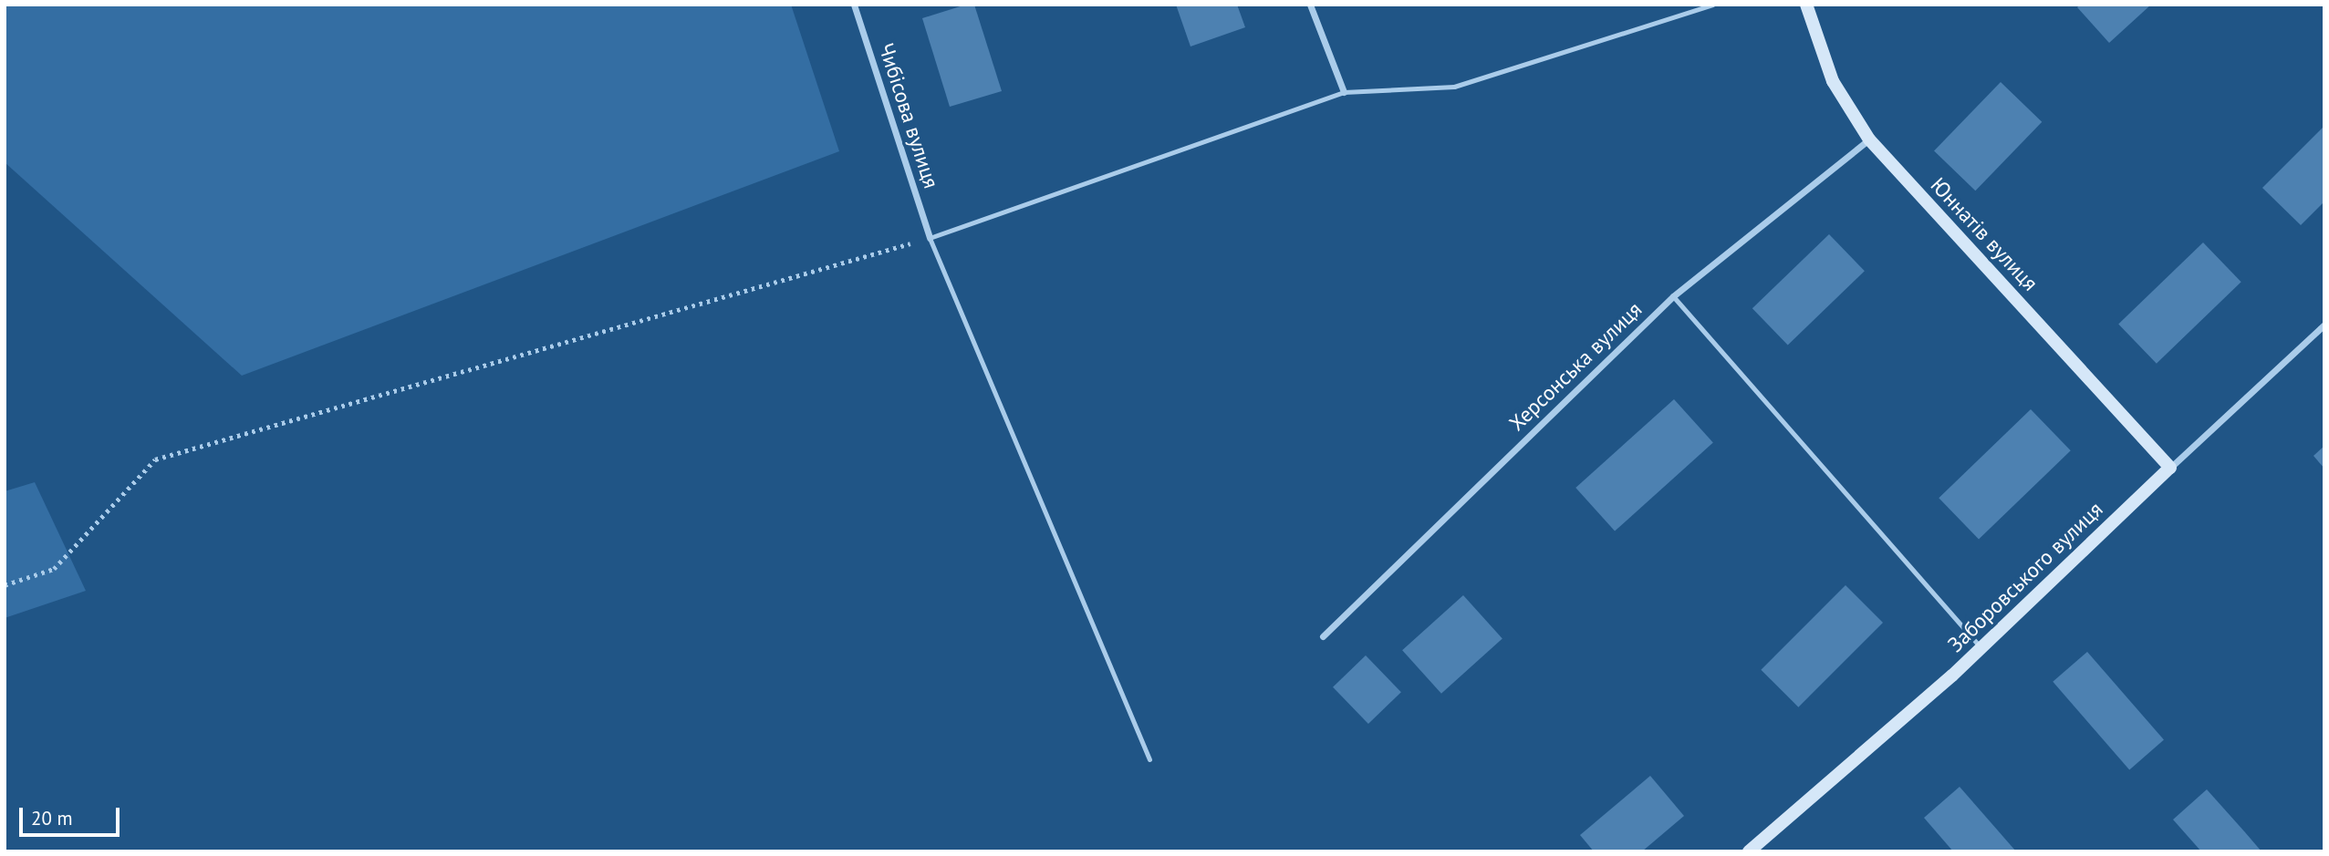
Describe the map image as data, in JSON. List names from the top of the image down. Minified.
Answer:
{"streets":{"main road":["Юннатів вулиця","Заборовського вулиця"],"street":["Чибісова вулиця","Херсонська вулиця"]},"crossings":[["Юннатів вулиця","Херсонська вулиця"],["Юннатів вулиця","Заборовського вулиця"]],"scale_bar":"20 m"}
